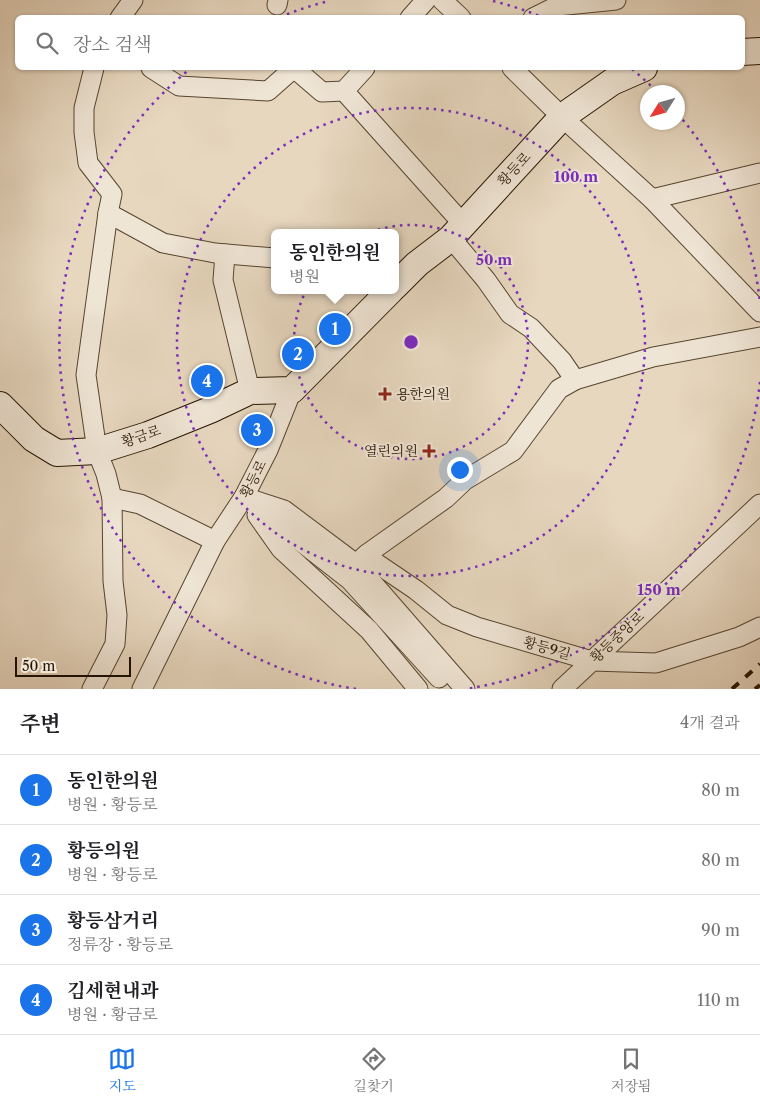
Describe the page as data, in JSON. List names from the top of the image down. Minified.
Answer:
{"streets":{"main road":["황등로","황금로"],"street":["황등중앙로","황등9길"]},"crossings":[["황등로","황금로"],["황등로","황등9길"],["황등중앙로","황등9길"]],"places":{"health":["용한의원","열린의원"]},"scale_bar":"50 m","north":"bottom left","page":{"search":"장소 검색","popup":["동인한의원","병원"],"pins":["1","2","4","3"],"scale":"50 m","heading":["주변","4개 결과"],"list":[{"mark":"1","name":"동인한의원","note":"병원 · 황등로","value":"80 m"},{"mark":"2","name":"황등의원","note":"병원 · 황등로","value":"80 m"},{"mark":"3","name":"황등삼거리","note":"정류장 · 황등로","value":"90 m"},{"mark":"4","name":"김세현내과","note":"병원 · 황금로","value":"110 m"}],"nav":["지도","길찾기","저장됨"]},"rings":["100 m","50 m","150 m"]}
